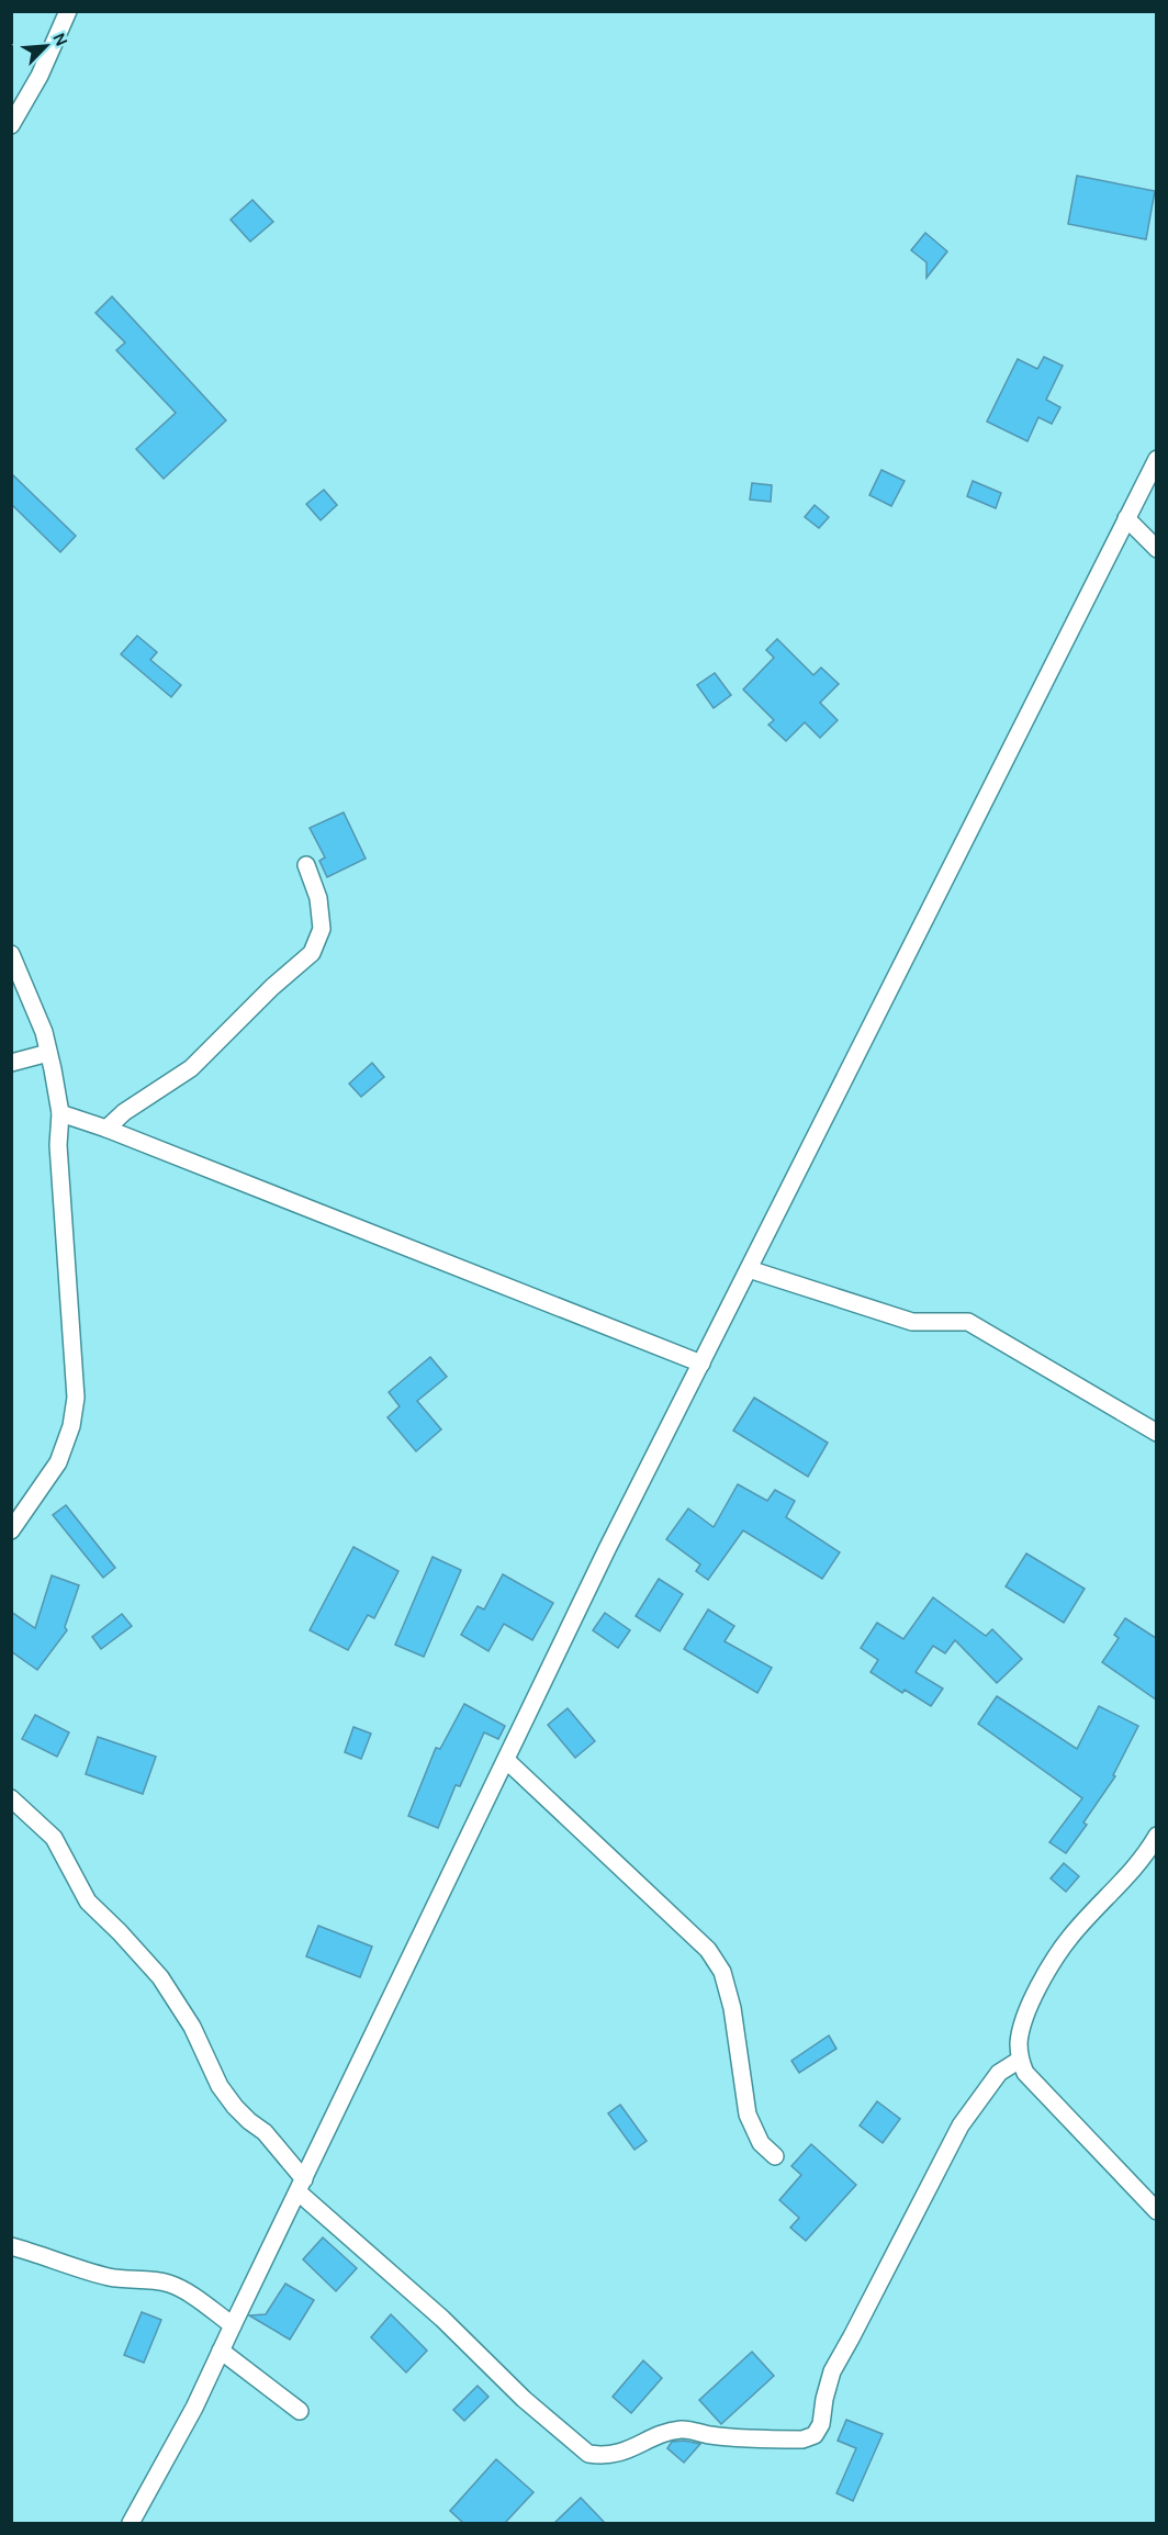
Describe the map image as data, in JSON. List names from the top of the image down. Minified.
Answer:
{"north":"top right"}
